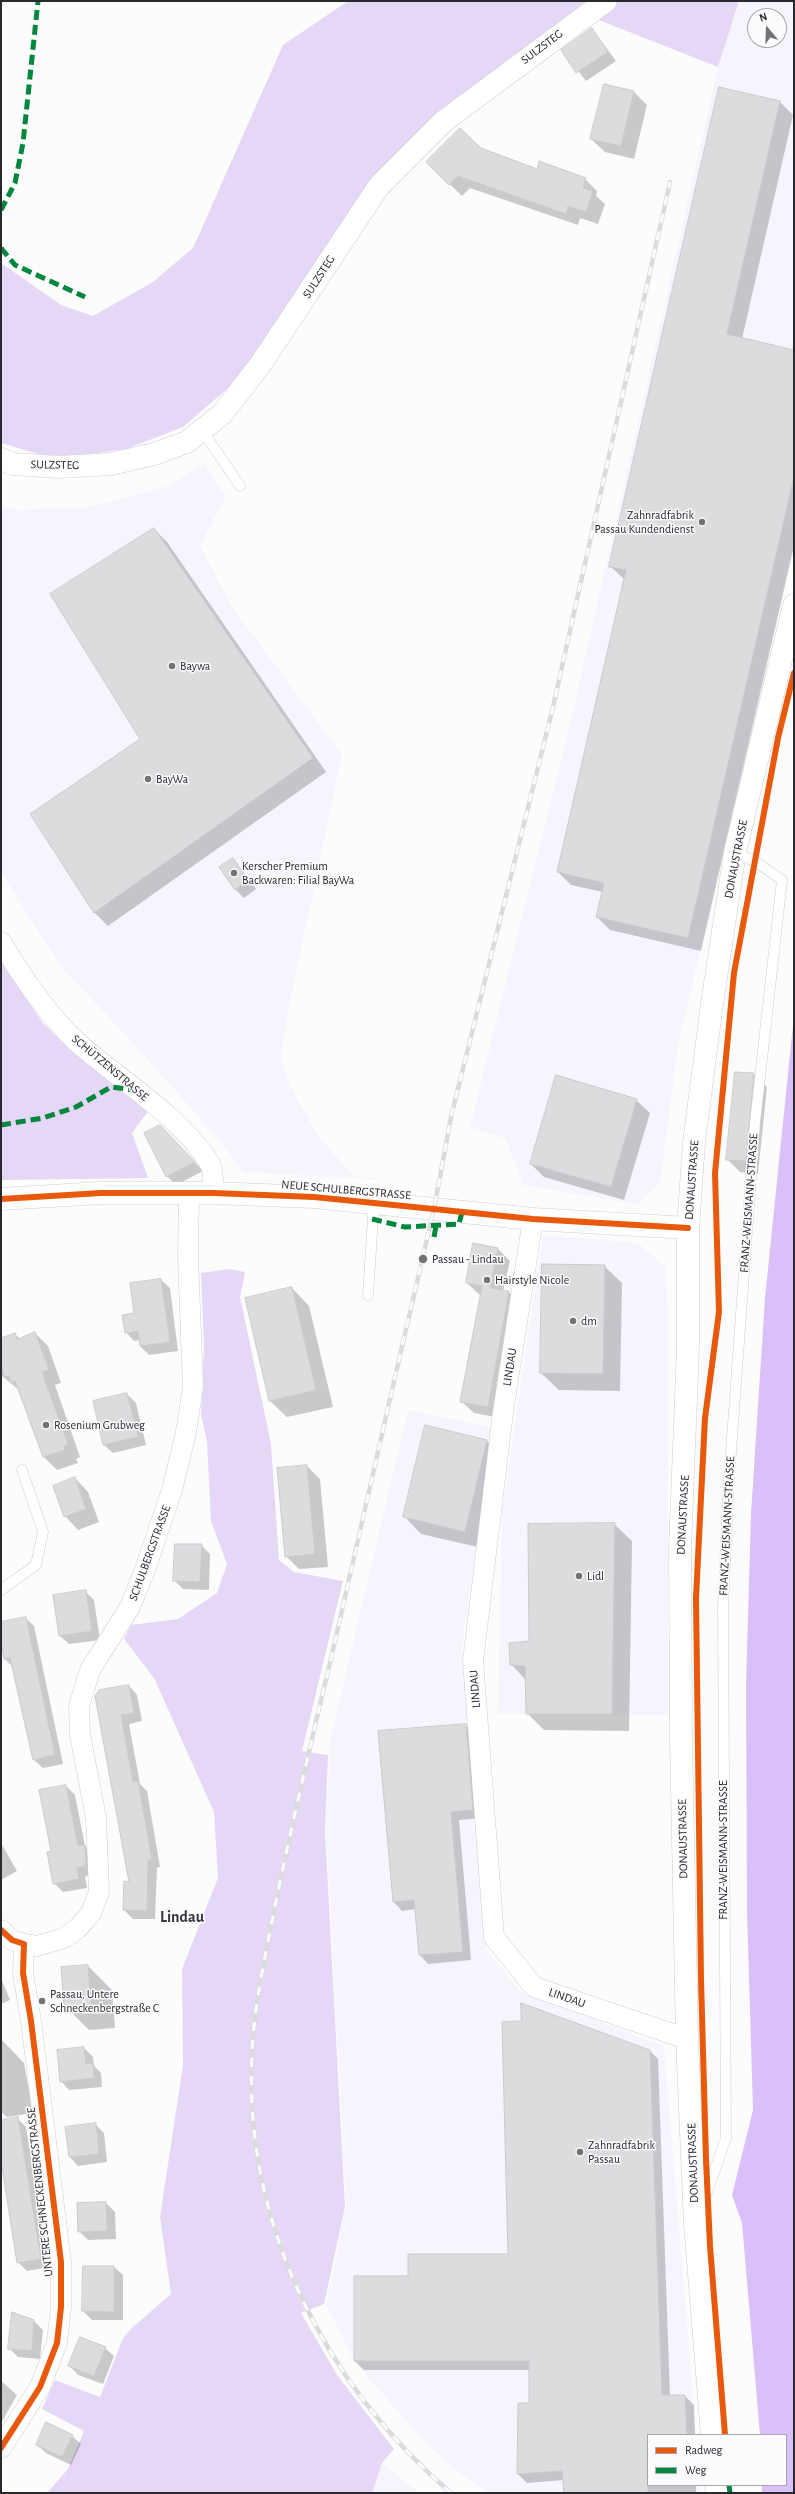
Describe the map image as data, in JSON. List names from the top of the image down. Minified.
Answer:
{"streets":{"main road":["SULZSTEG","DONAUSTRASSE","NEUE SCHULBERGSTRASSE"],"street":["SCHÜTZENSTRASSE","LINDAU","SCHULBERGSTRASSE","UNTERE SCHNECKENBERGSTRASSE"],"lane":["FRANZ-WEISMANN-STRASSE"]},"crossings":[["DONAUSTRASSE","NEUE SCHULBERGSTRASSE"],["DONAUSTRASSE","FRANZ-WEISMANN-STRASSE"],["DONAUSTRASSE","LINDAU"],["SCHÜTZENSTRASSE","NEUE SCHULBERGSTRASSE"],["NEUE SCHULBERGSTRASSE","LINDAU"],["NEUE SCHULBERGSTRASSE","SCHULBERGSTRASSE"],["SCHULBERGSTRASSE","UNTERE SCHNECKENBERGSTRASSE"]],"districts":["Lindau"],"places":["Zahnradfabrik Passau Kundendienst","Baywa","BayWa","Kerscher Premium Backwaren: Filial BayWa","Passau - Lindau","Hairstyle Nicole","dm","Rosenium Grubweg","Lidl","Passau, Untere Schneckenbergstraße C","Zahnradfabrik Passau"],"legend":["Radweg","Weg"],"north":"top"}
